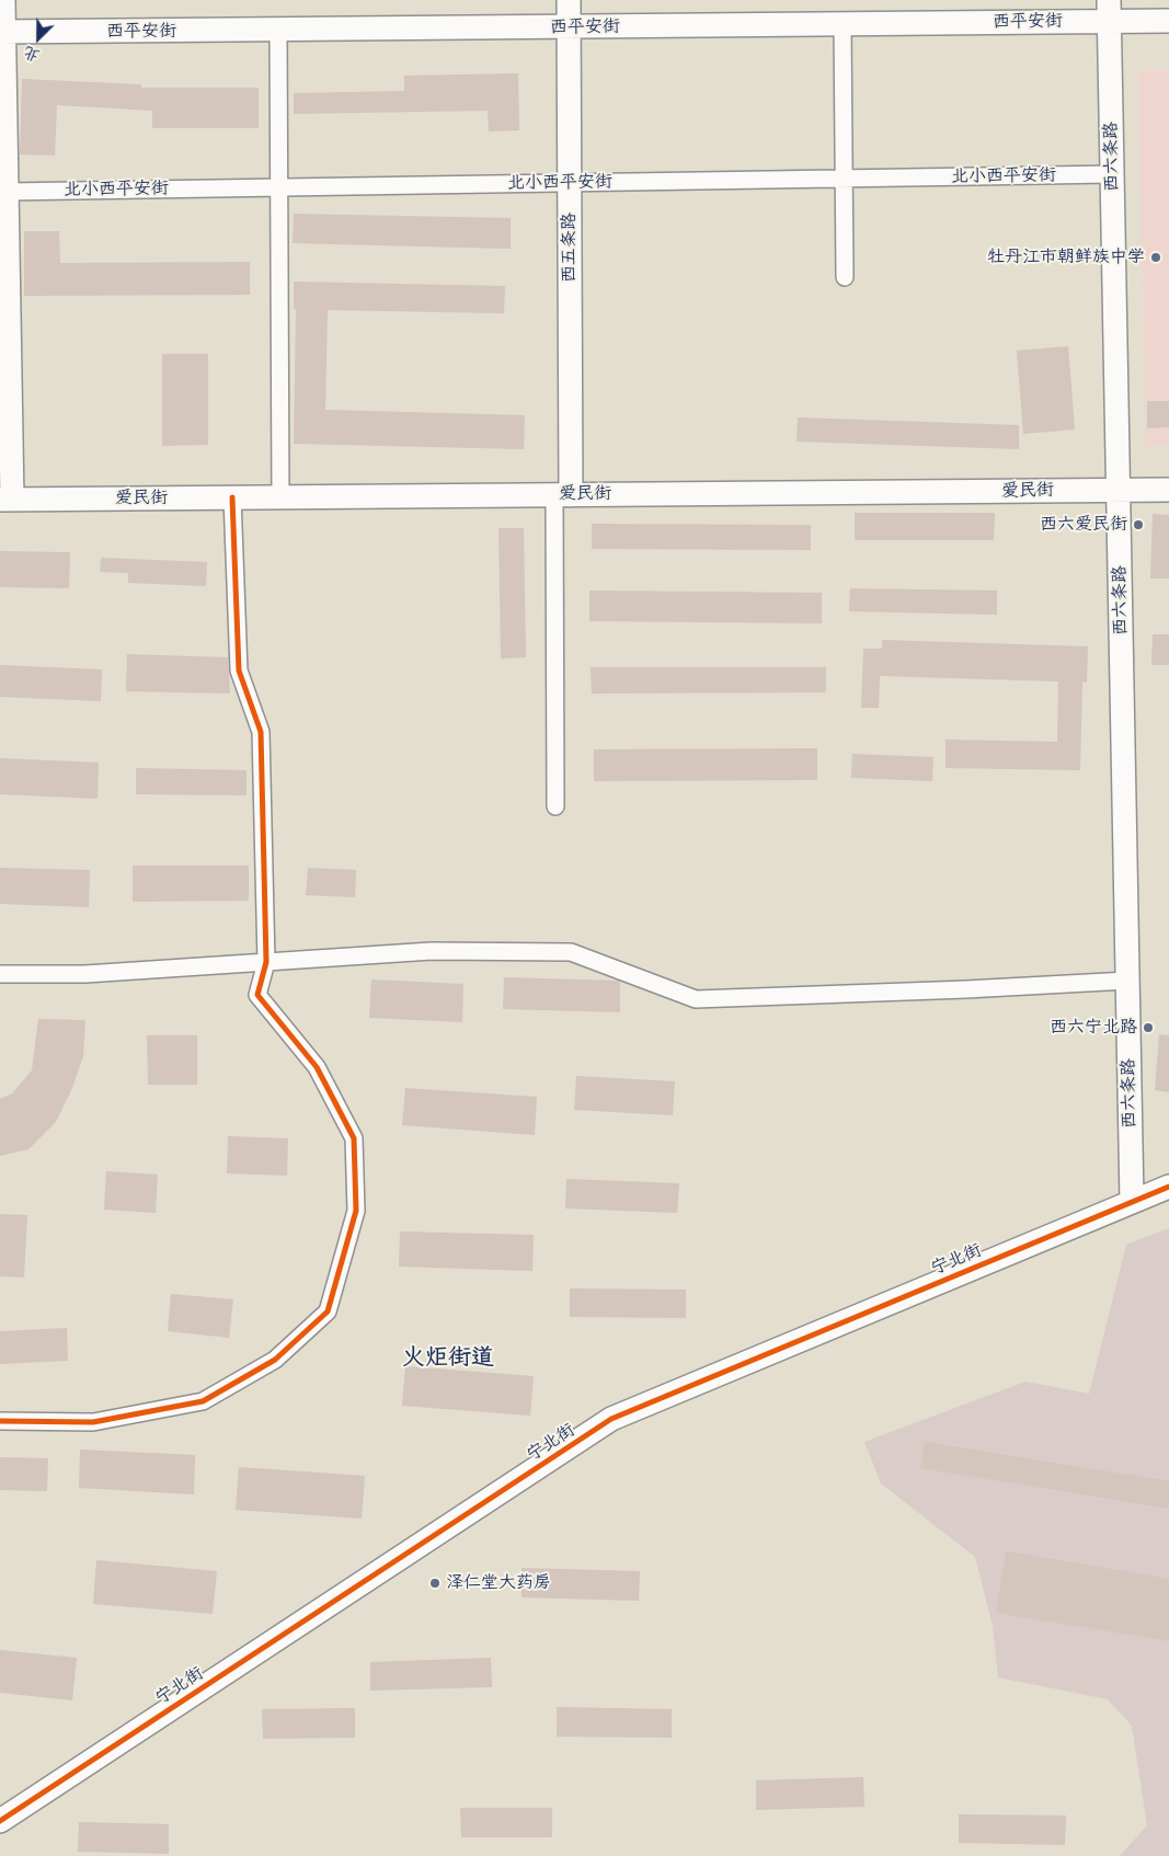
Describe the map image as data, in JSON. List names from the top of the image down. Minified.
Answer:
{"streets":{"street":["西平安街","西六条路","北小西平安街","西五条路","爱民街","宁北街"]},"crossings":[["西平安街","西六条路"],["西平安街","西五条路"],["西六条路","北小西平安街"],["西六条路","爱民街"],["西六条路","宁北街"],["北小西平安街","西五条路"],["西五条路","爱民街"]],"districts":["火炬街道"],"places":["牡丹江市朝鲜族中学","西六爱民街","西六宁北路","泽仁堂大药房"],"north":"bottom left"}
